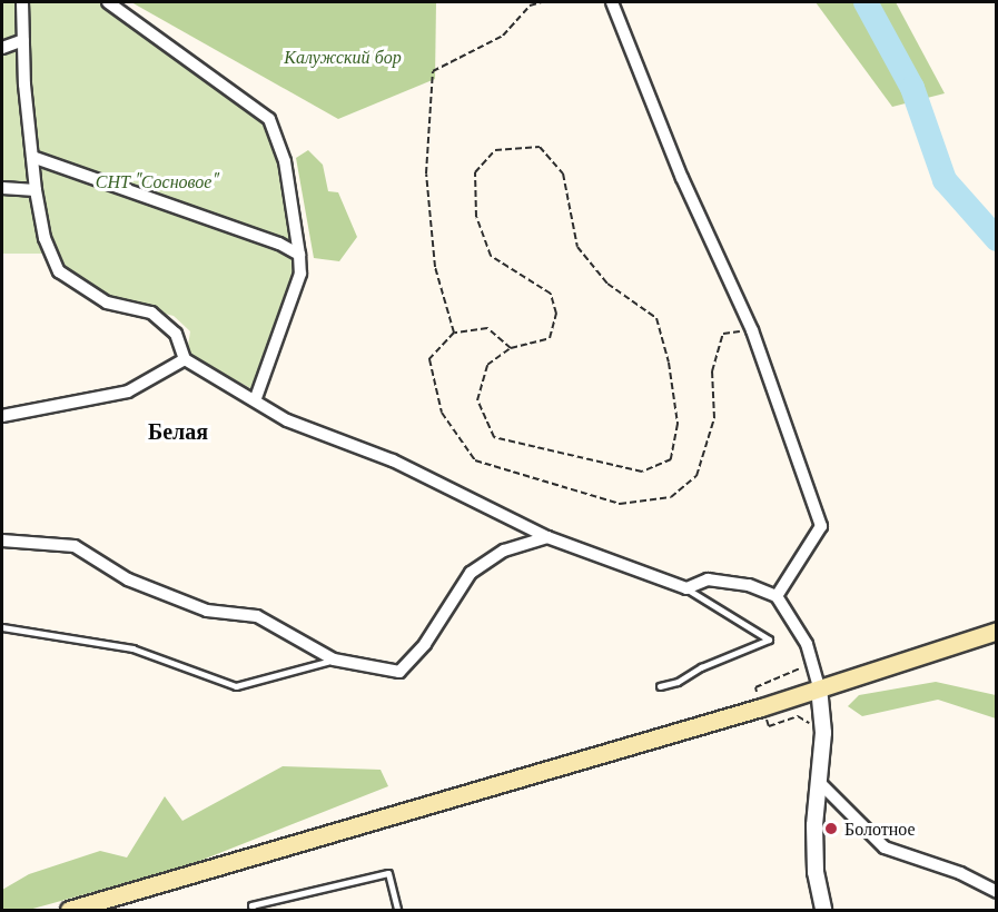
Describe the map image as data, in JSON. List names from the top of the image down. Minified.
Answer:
{"districts":["Белая"],"parks":["Калужский бор","СНТ \"Сосновое\""],"places":["Болотное"]}
